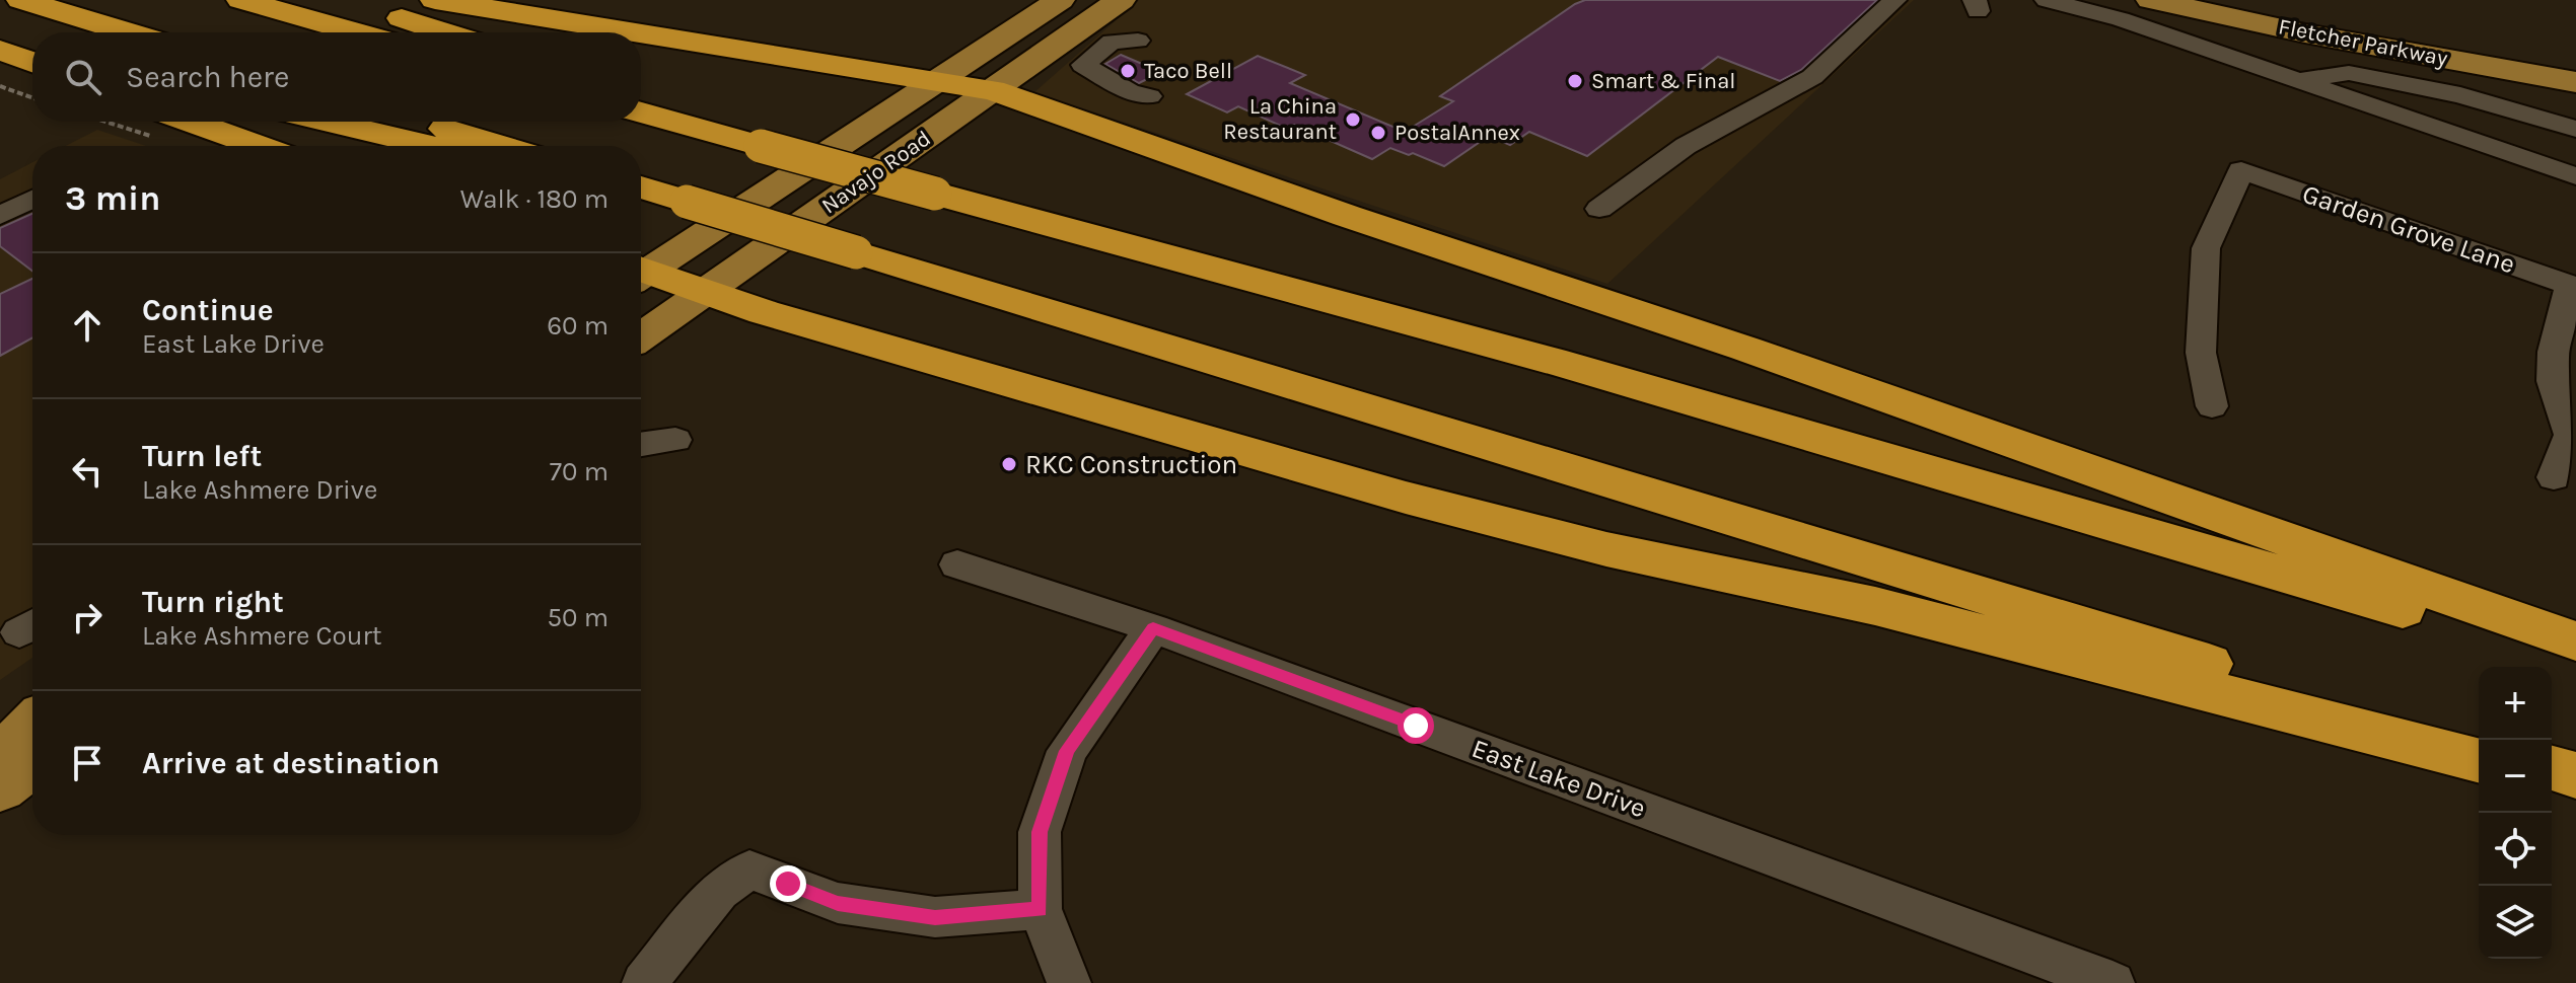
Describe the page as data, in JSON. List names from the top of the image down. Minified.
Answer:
{"streets":{"main road":["Fletcher Parkway","Navajo Road"],"street":["Garden Grove Lane","East Lake Drive"]},"places":["Taco Bell","Smart & Final","La China Restaurant","PostalAnnex","RKC Construction"],"page":{"search":"Search here","heading":["3 min","Walk · 180 m"],"list":[["Continue","East Lake Drive","60 m"],["Turn left","Lake Ashmere Drive","70 m"],["Turn right","Lake Ashmere Court","50 m"],"Arrive at destination"],"map_buttons":["+","−"]}}
